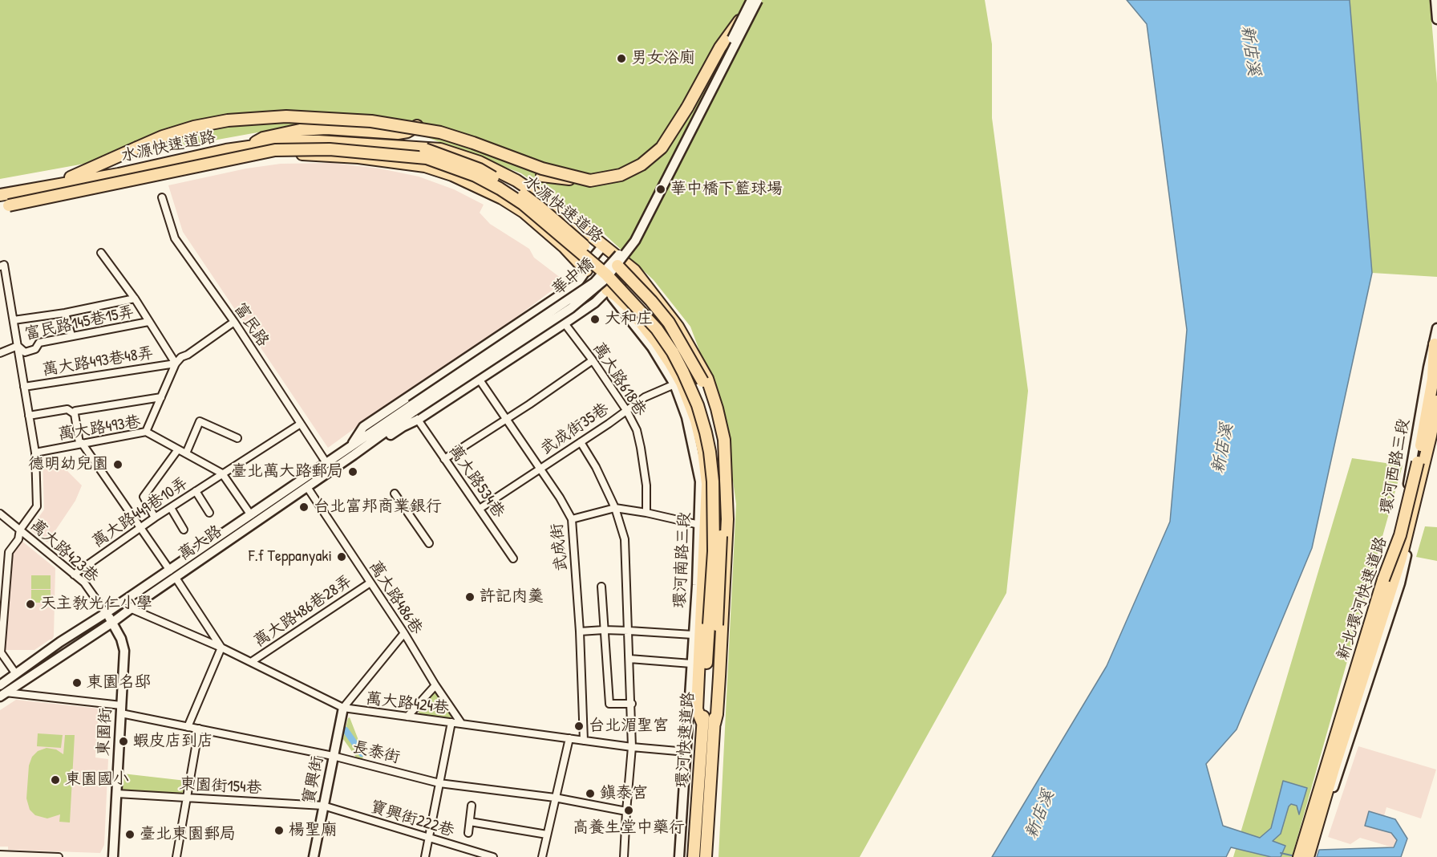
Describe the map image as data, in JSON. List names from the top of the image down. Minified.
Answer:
{"streets":{"highway":["水源快速道路","新北環河快速道路","環河快速道路"],"main road":["華中橋","環河西路三段","萬大路","環河南路三段","東園街","寶興街"],"street":["富民路145巷15弄","富民路","萬大路493巷48弄","萬大路618巷","萬大路493巷","武成街35巷","萬大路534巷","萬大路449巷10弄","武成街","萬大路423巷","萬大路486巷","萬大路486巷28弄","萬大路424巷","長泰街","東園街154巷","寶興街222巷"]},"crossings":[["水源快速道路","環河快速道路"],["華中橋","萬大路"],["富民路145巷15弄","萬大路493巷48弄"],["富民路","萬大路449巷10弄"],["富民路","萬大路"],["萬大路618巷","武成街35巷"],["萬大路493巷","萬大路449巷10弄"],["萬大路493巷","萬大路"],["武成街35巷","萬大路534巷"],["武成街35巷","武成街"],["武成街35巷","環河南路三段"],["環河西路三段","新北環河快速道路"],["萬大路449巷10弄","萬大路423巷"],["萬大路","萬大路423巷"],["萬大路","萬大路486巷"],["萬大路","萬大路424巷"],["萬大路","東園街"],["萬大路","長泰街"],["武成街","萬大路424巷"],["萬大路423巷","東園街"],["環河南路三段","萬大路424巷"],["萬大路486巷","萬大路486巷28弄"],["萬大路486巷","萬大路424巷"],["萬大路486巷28弄","萬大路424巷"],["萬大路424巷","寶興街"],["東園街","長泰街"],["東園街","東園街154巷"],["長泰街","寶興街"],["寶興街","東園街154巷"],["寶興街","寶興街222巷"],["東園街154巷","寶興街222巷"]],"water":["新店溪"],"places":["男女浴廁","華中橋下籃球場","大和庄","德明幼兒園","臺北萬大路郵局","台北富邦商業銀行","F.f Teppanyaki","許記肉羹","天主教光仁小學","東園名邸","台北湄聖宮","蝦皮店到店","東園國小","鎮泰宮","高養生堂中藥行","楊聖廟","臺北東園郵局"]}
